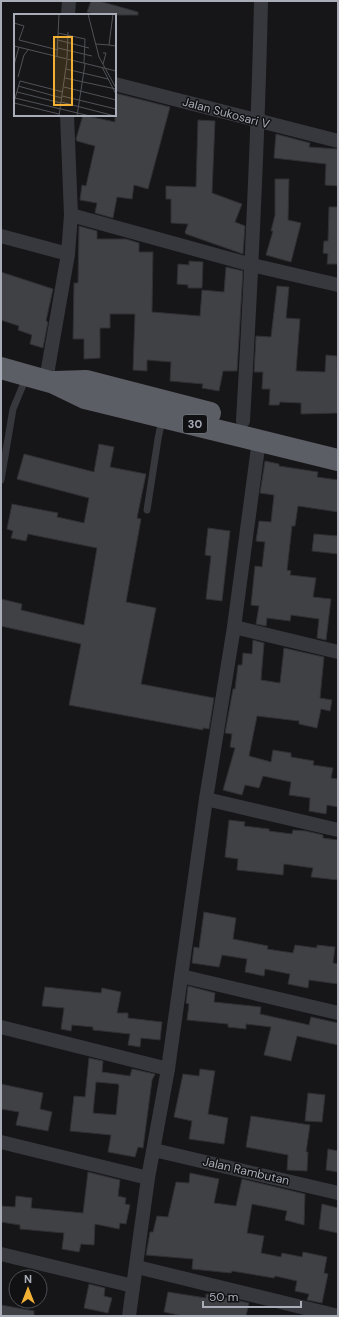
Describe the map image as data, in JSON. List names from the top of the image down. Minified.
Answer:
{"streets":{"highway":["30"],"street":["Jalan Sukosari V","Jalan Rambutan"]},"scale_bar":"50 m","north":"top"}
